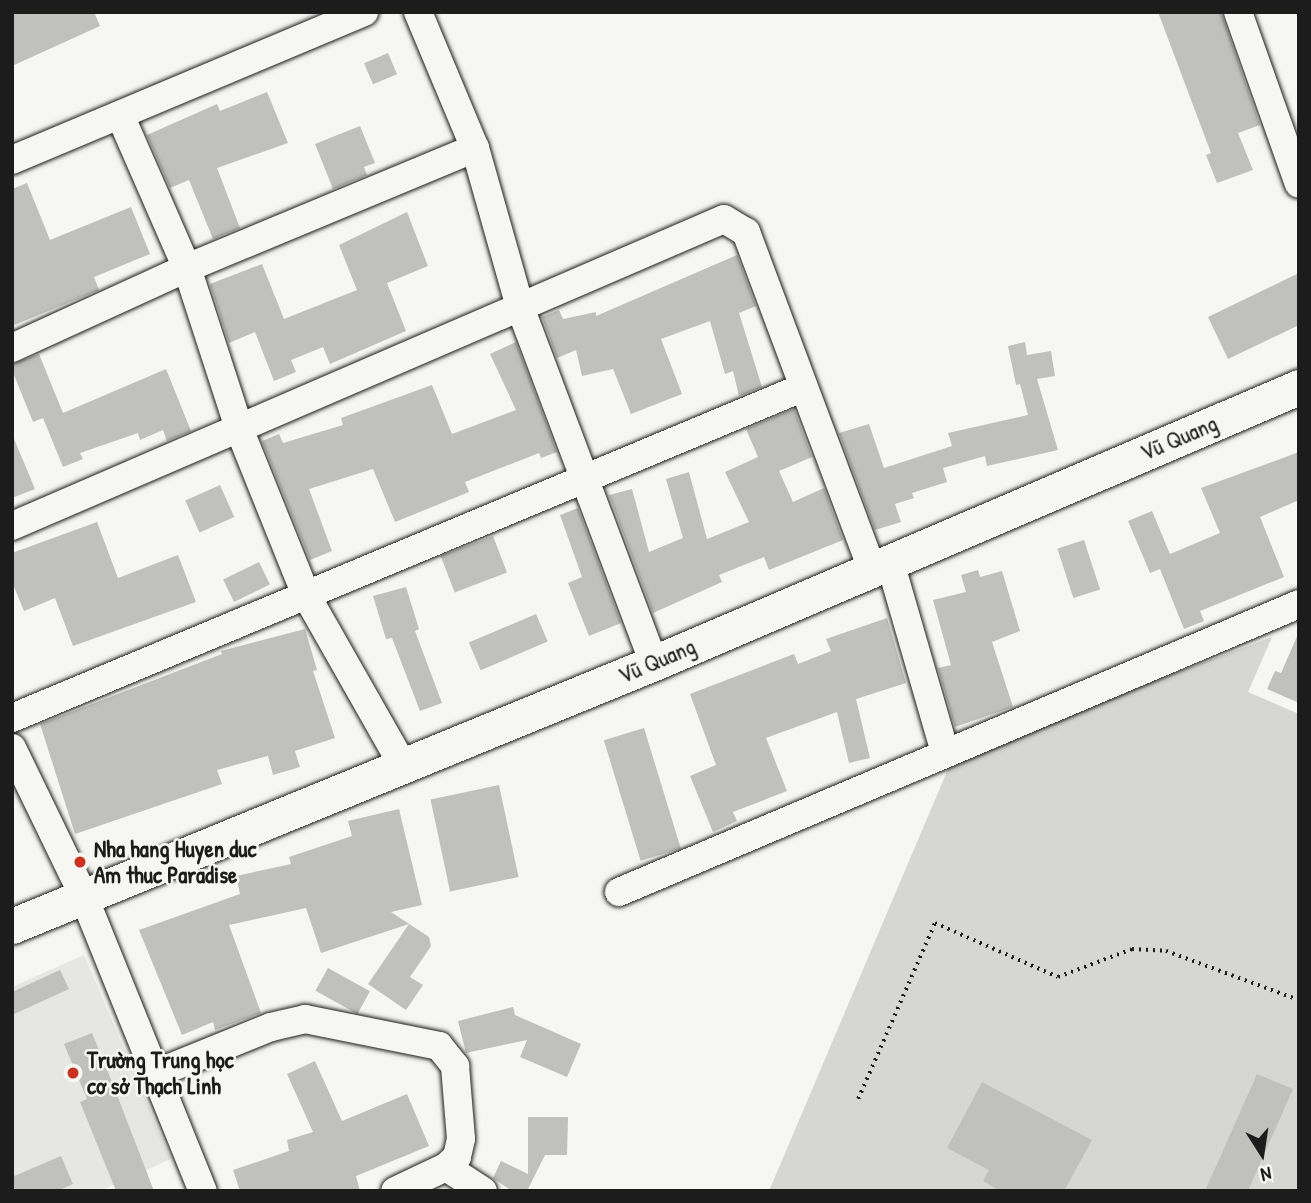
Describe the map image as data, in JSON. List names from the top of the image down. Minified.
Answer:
{"streets":{"main road":["Vũ Quang"]},"places":["Nha hang Huyen duc Am thuc Paradise","Trường Trung học cơ sở Thạch Linh"],"north":"bottom"}
